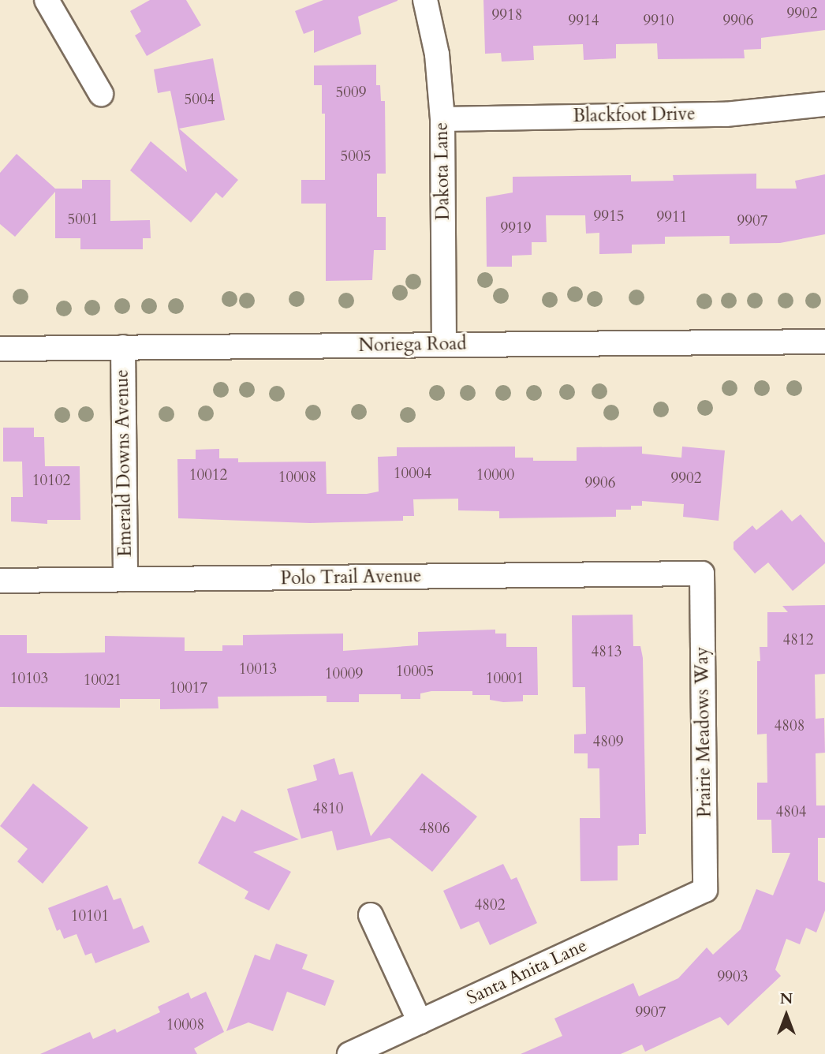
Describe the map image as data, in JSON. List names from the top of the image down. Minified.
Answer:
{"streets":{"street":["Blackfoot Drive","Dakota Lane","Noriega Road","Emerald Downs Avenue","Polo Trail Avenue","Prairie Meadows Way","Santa Anita Lane"]},"crossings":[["Blackfoot Drive","Dakota Lane"],["Dakota Lane","Noriega Road"],["Noriega Road","Emerald Downs Avenue"],["Emerald Downs Avenue","Polo Trail Avenue"],["Polo Trail Avenue","Prairie Meadows Way"],["Prairie Meadows Way","Santa Anita Lane"]],"house_numbers":["9902","9918","9914","9910","9906","5009","5004","5005","9915","9911","5001","9907","9919","10004","10012","10000","10008","9902","10102","9906","4812","4813","10013","10005","10009","10103","10001","10021","10017","4808","4809","4810","4804","4806","4802","10101","9903","9907","10008"],"north":"top"}
